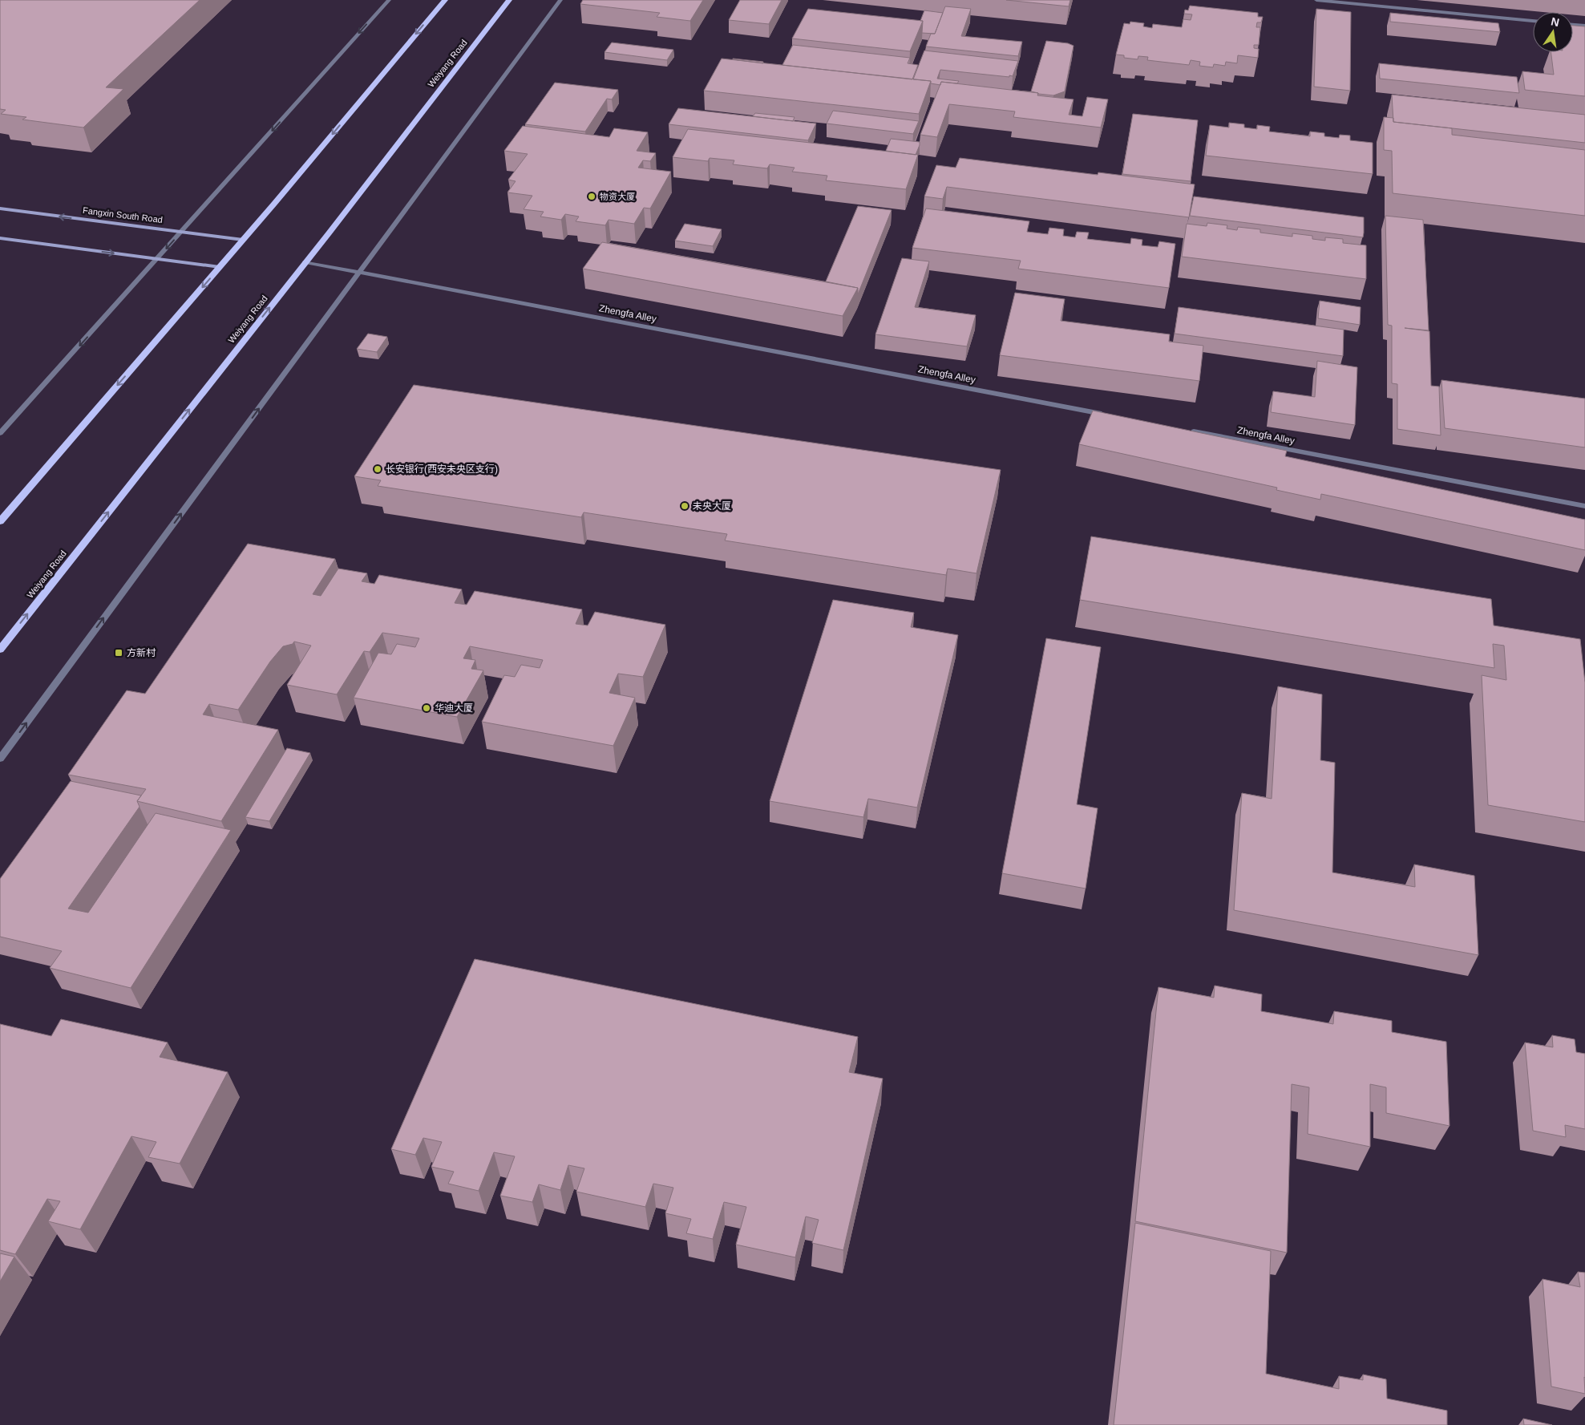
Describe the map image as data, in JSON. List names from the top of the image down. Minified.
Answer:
{"streets":{"main road":["Weiyang Road","Fangxin South Road"],"street":["Zhengfa Alley"]},"crossings":[["Weiyang Road","Zhengfa Alley"]],"places":{"other":["物资大厦","长安银行(西安未央区支行)","未央大厦","华迪大厦"],"transit":["方新村"]},"north":"top"}
